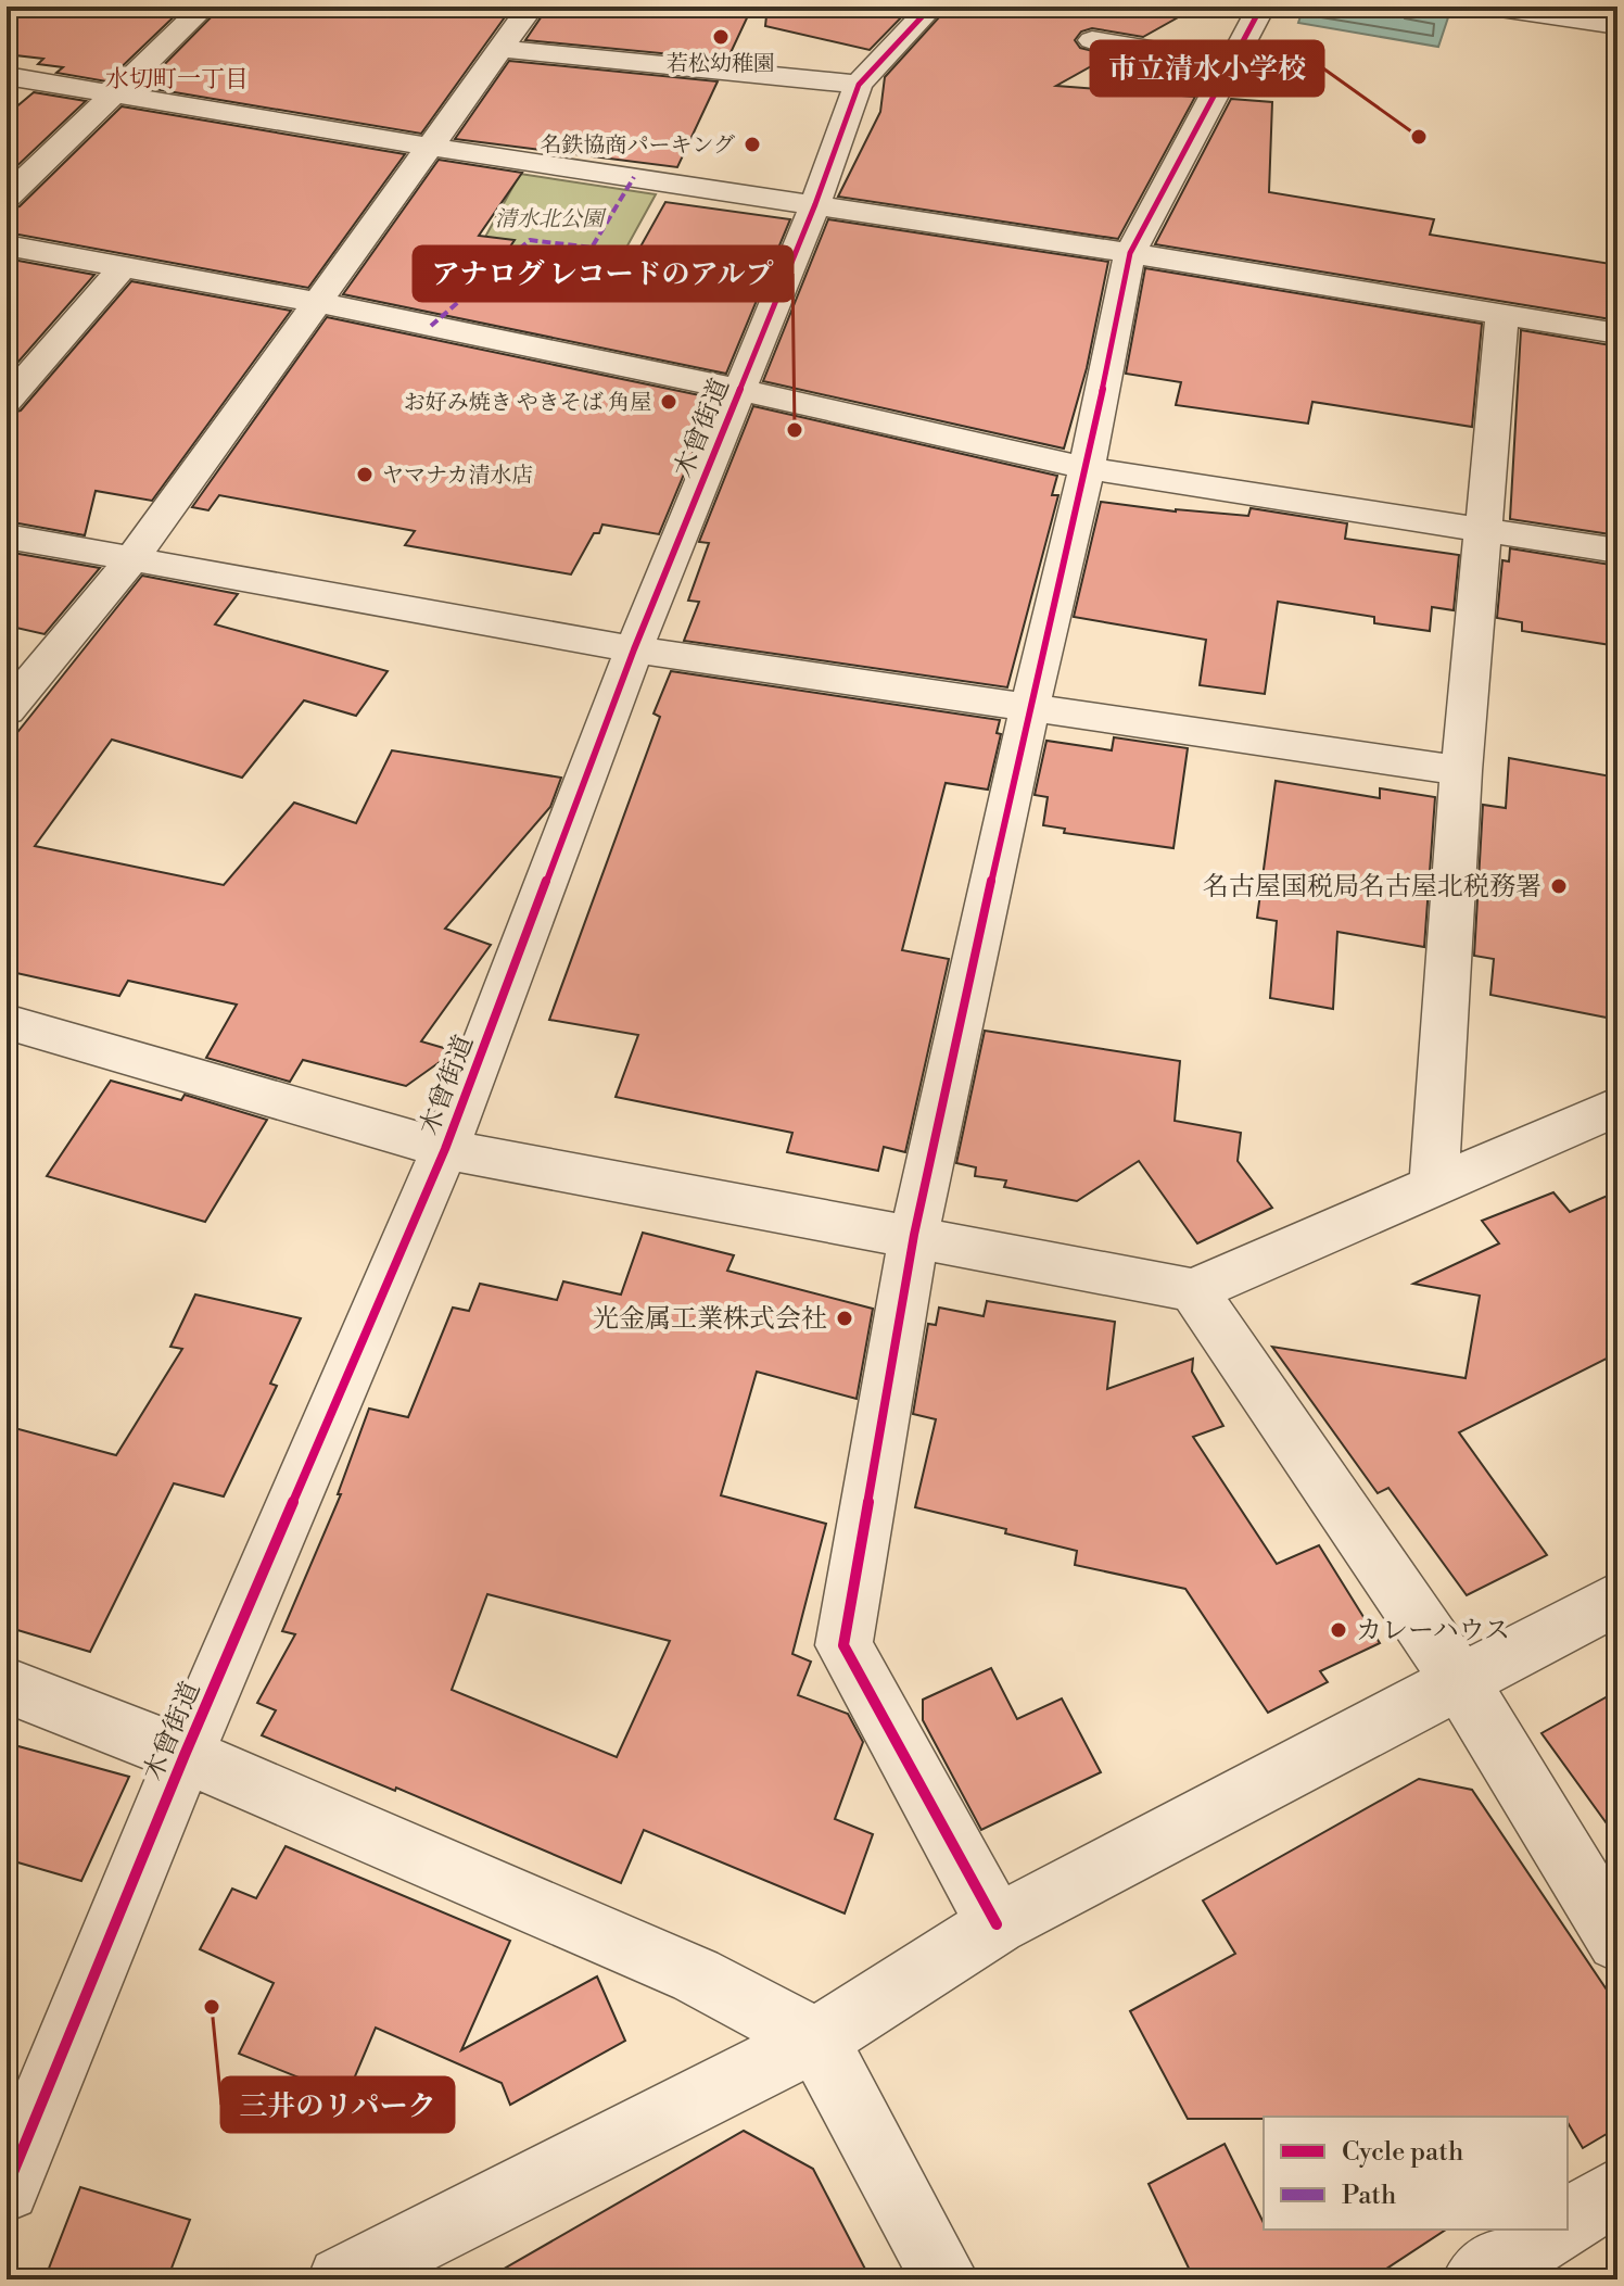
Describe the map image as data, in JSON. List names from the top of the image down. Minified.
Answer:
{"streets":{"street":["木曾街道"]},"districts":["水切町一丁目"],"parks":["清水北公園"],"places":["若松幼稚園","市立清水小学校","名鉄協商パーキング","お好み焼き やきそば 角屋","アナログ レコードのアルプ","ヤマナカ清水店","名古屋国税局名古屋北税務署","光金属工業株式会社","カレーハウス","三井のリパーク"],"legend":["Cycle path","Path"]}
